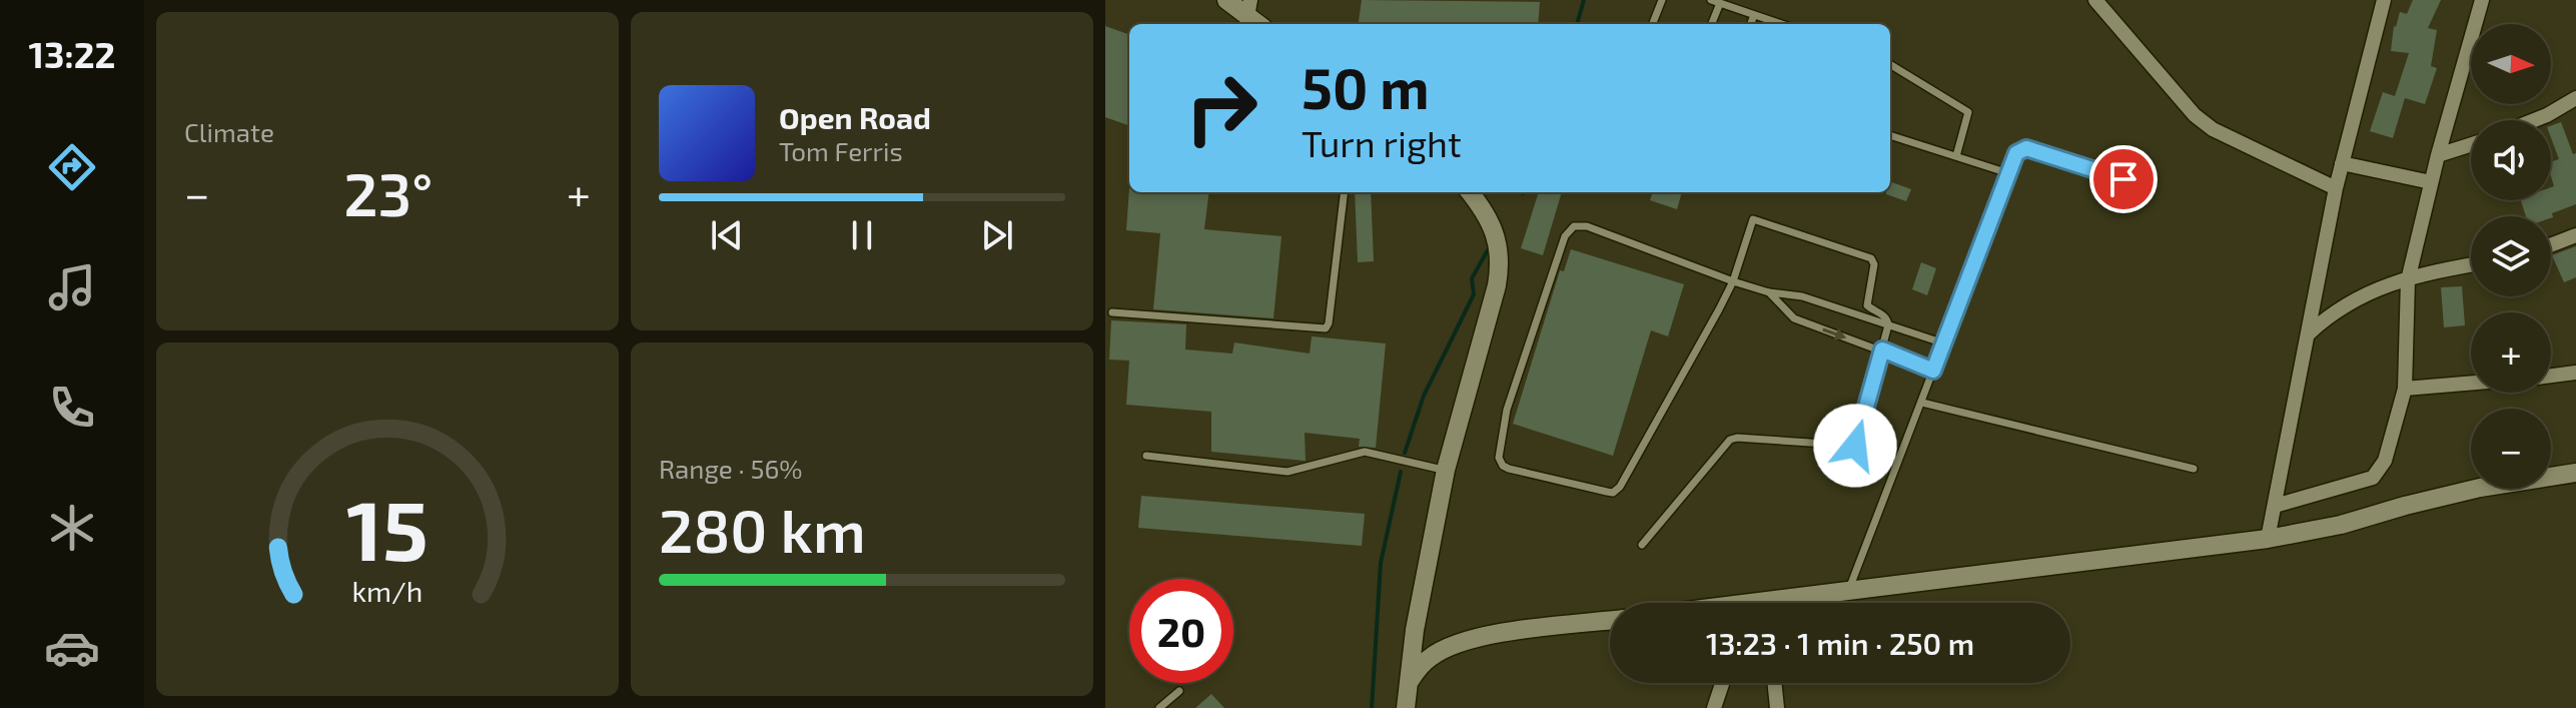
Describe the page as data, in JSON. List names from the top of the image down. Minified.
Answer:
{"north":"right","page":{"tabs":"13:22","tile":["Climate",["Range · 56%","280 km"]],"map_buttons":["+","−"],"turn":["50 m","Turn right"],"song":["Open Road","Tom Ferris"],"heat":["−","23°","+"],"limit":"20","trip":"13:23 · 1 min · 250 m","gauge":["15","km/h"]}}
